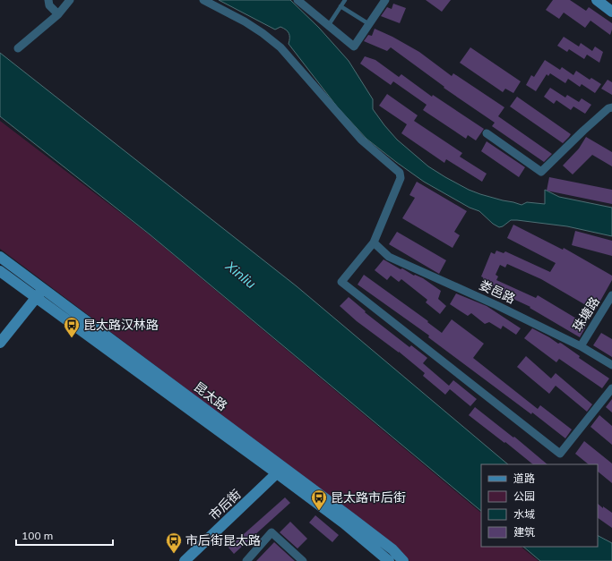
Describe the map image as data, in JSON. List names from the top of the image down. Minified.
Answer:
{"streets":{"main road":["昆太路","市后街"],"street":["娄邑路","珠塘路"]},"crossings":[["娄邑路","珠塘路"],["昆太路","市后街"]],"water":["Xinliu"],"places":{"bus stop":["昆太路汉林路","昆太路市后街","市后街昆太路"]},"legend":["道路","公园","水域","建筑"],"scale_bar":"100 m"}
